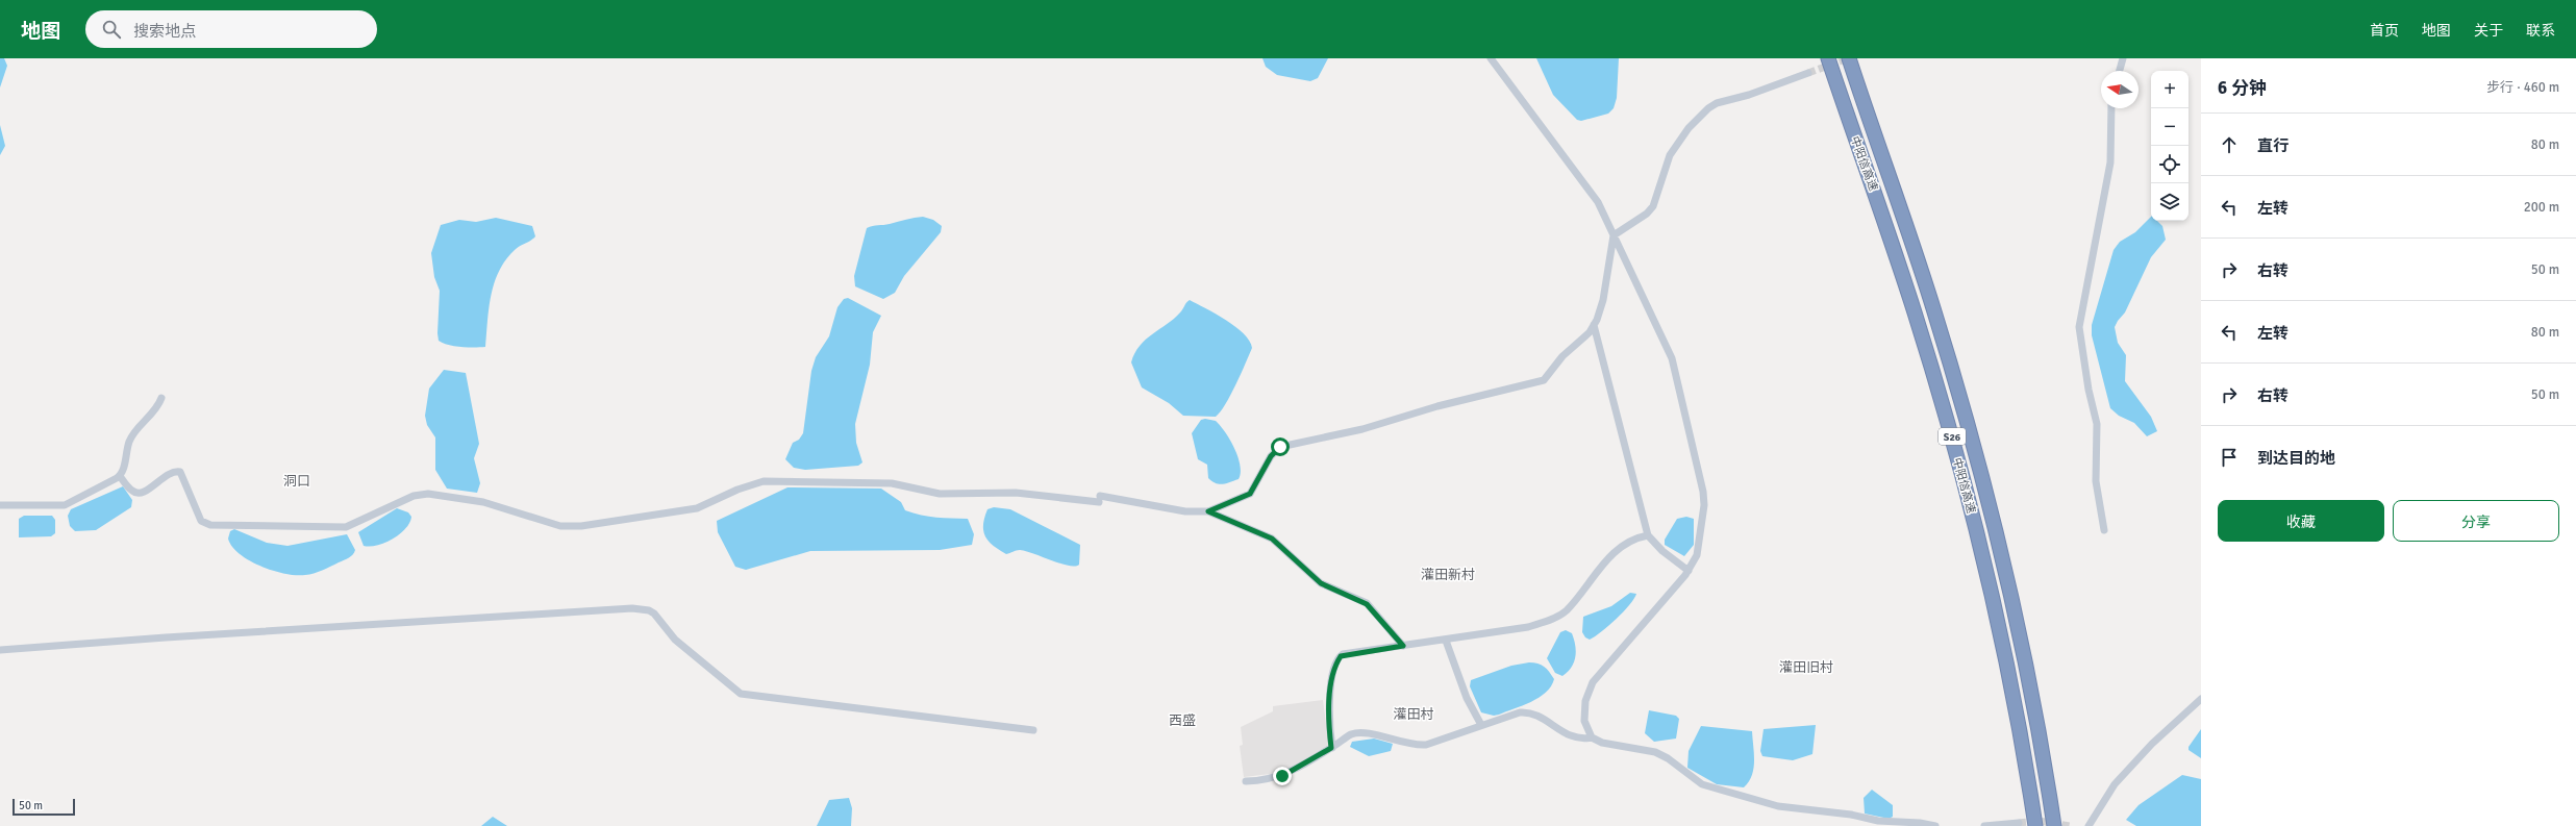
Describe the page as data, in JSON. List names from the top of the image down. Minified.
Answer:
{"streets":{"highway":["中阳信高速","S26"]},"districts":["洞口","灌田新村","灌田旧村","灌田村","西盛"],"scale_bar":"50 m","north":"left","page":{"header":"地图","search":"搜索地点","nav":["首页","地图","关于","联系"],"heading":["6 分钟","步行 · 460 m"],"map_buttons":["+","−"],"list":[["直行","80 m"],["左转","200 m"],["右转","50 m"],["左转","80 m"],["右转","50 m"],"到达目的地"],"buttons":["收藏","分享"],"scale":"50 m"}}
